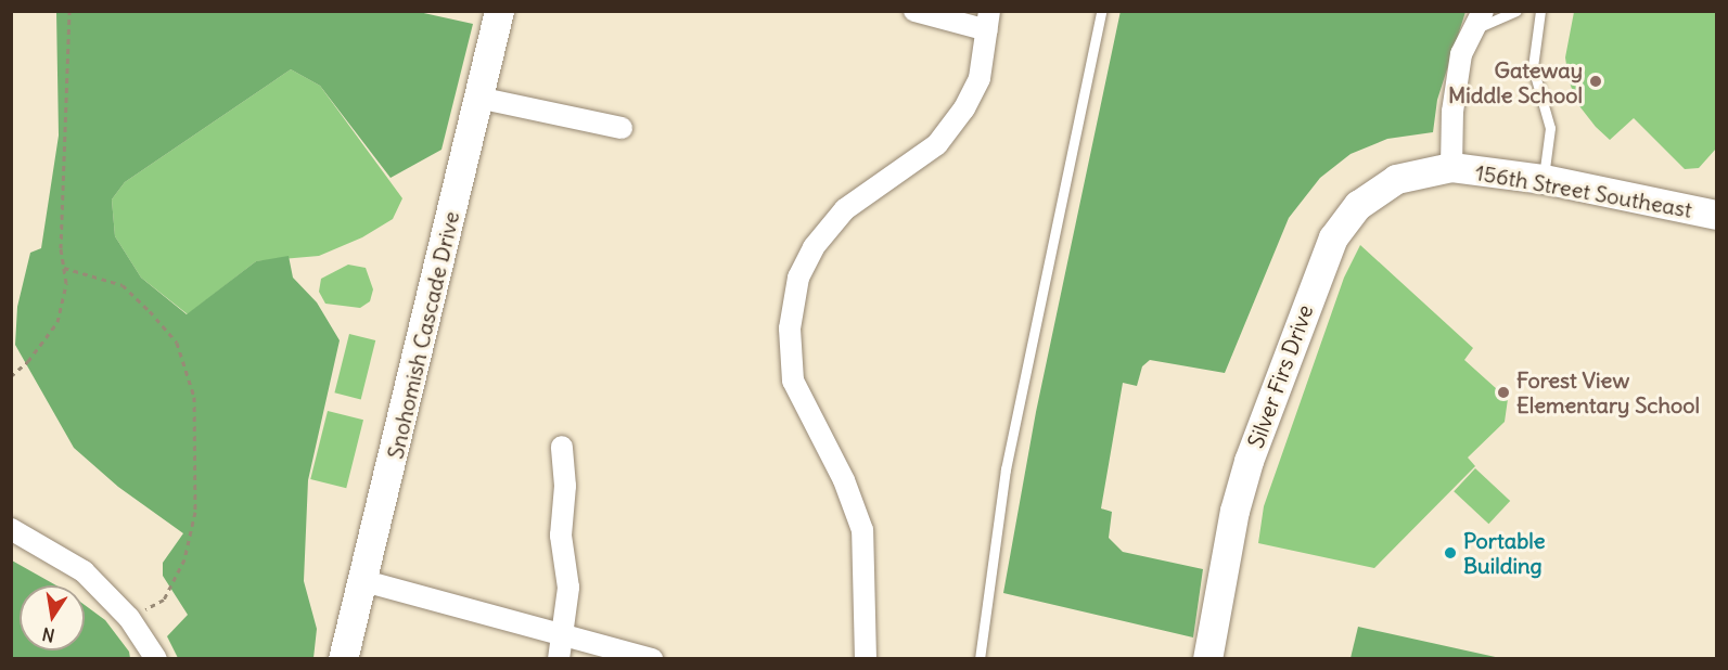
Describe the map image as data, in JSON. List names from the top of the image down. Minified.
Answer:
{"streets":{"street":["156th Street Southeast","Snohomish Cascade Drive","Silver Firs Drive"]},"crossings":[["156th Street Southeast","Silver Firs Drive"]],"places":["Gateway Middle School","Forest View Elementary School","Portable Building"],"north":"bottom"}
